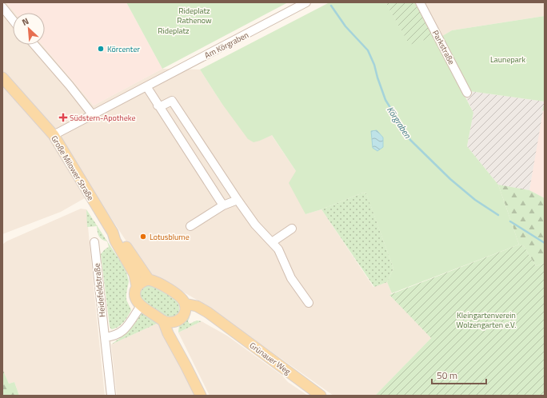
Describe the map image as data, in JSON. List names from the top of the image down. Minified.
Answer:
{"streets":{"main road":["Große Milower Straße","Grünauer Weg"],"street":["Am Körgraben","Parkstraße","Heidefeldstraße"]},"crossings":[["Am Körgraben","Große Milower Straße"],["Große Milower Straße","Grünauer Weg"]],"water":["Körgraben"],"parks":["Rideplatz Rathenow","Rideplatz","Launepark","Kleingartenverein Wolzengarten e.V."],"places":{"other":["Körcenter","Lotusblume"],"health":["Südstern-Apotheke"]},"scale_bar":"50 m","north":"top left"}
